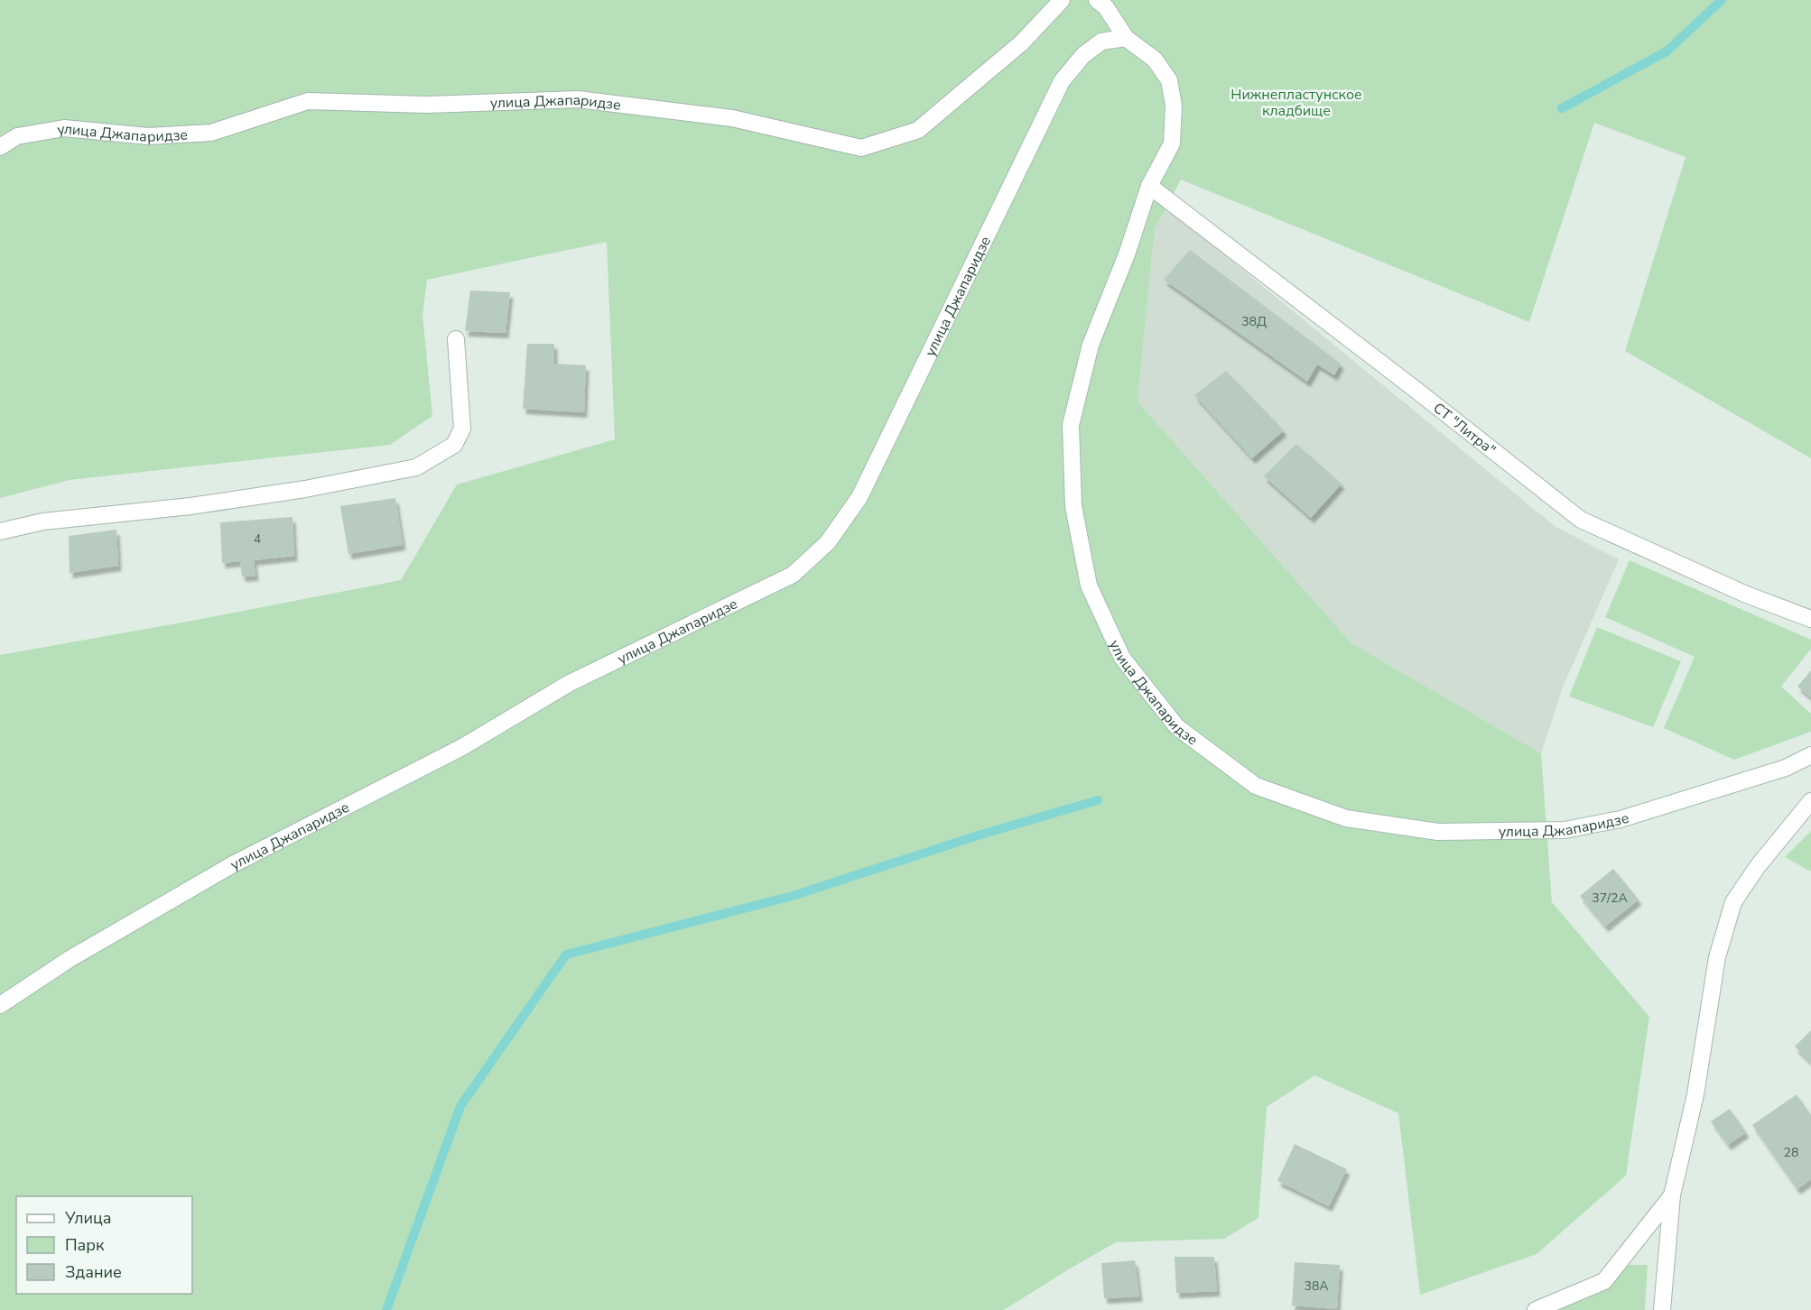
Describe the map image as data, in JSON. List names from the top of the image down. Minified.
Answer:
{"streets":{"street":["улица Джапаридзе","СТ \"Литра\""]},"crossings":[["улица Джапаридзе","СТ \"Литра\""]],"parks":["Нижнепластунское кладбище"],"house_numbers":["38Д","4","37/2А","28","38А"],"legend":["Улица","Парк","Здание"]}
